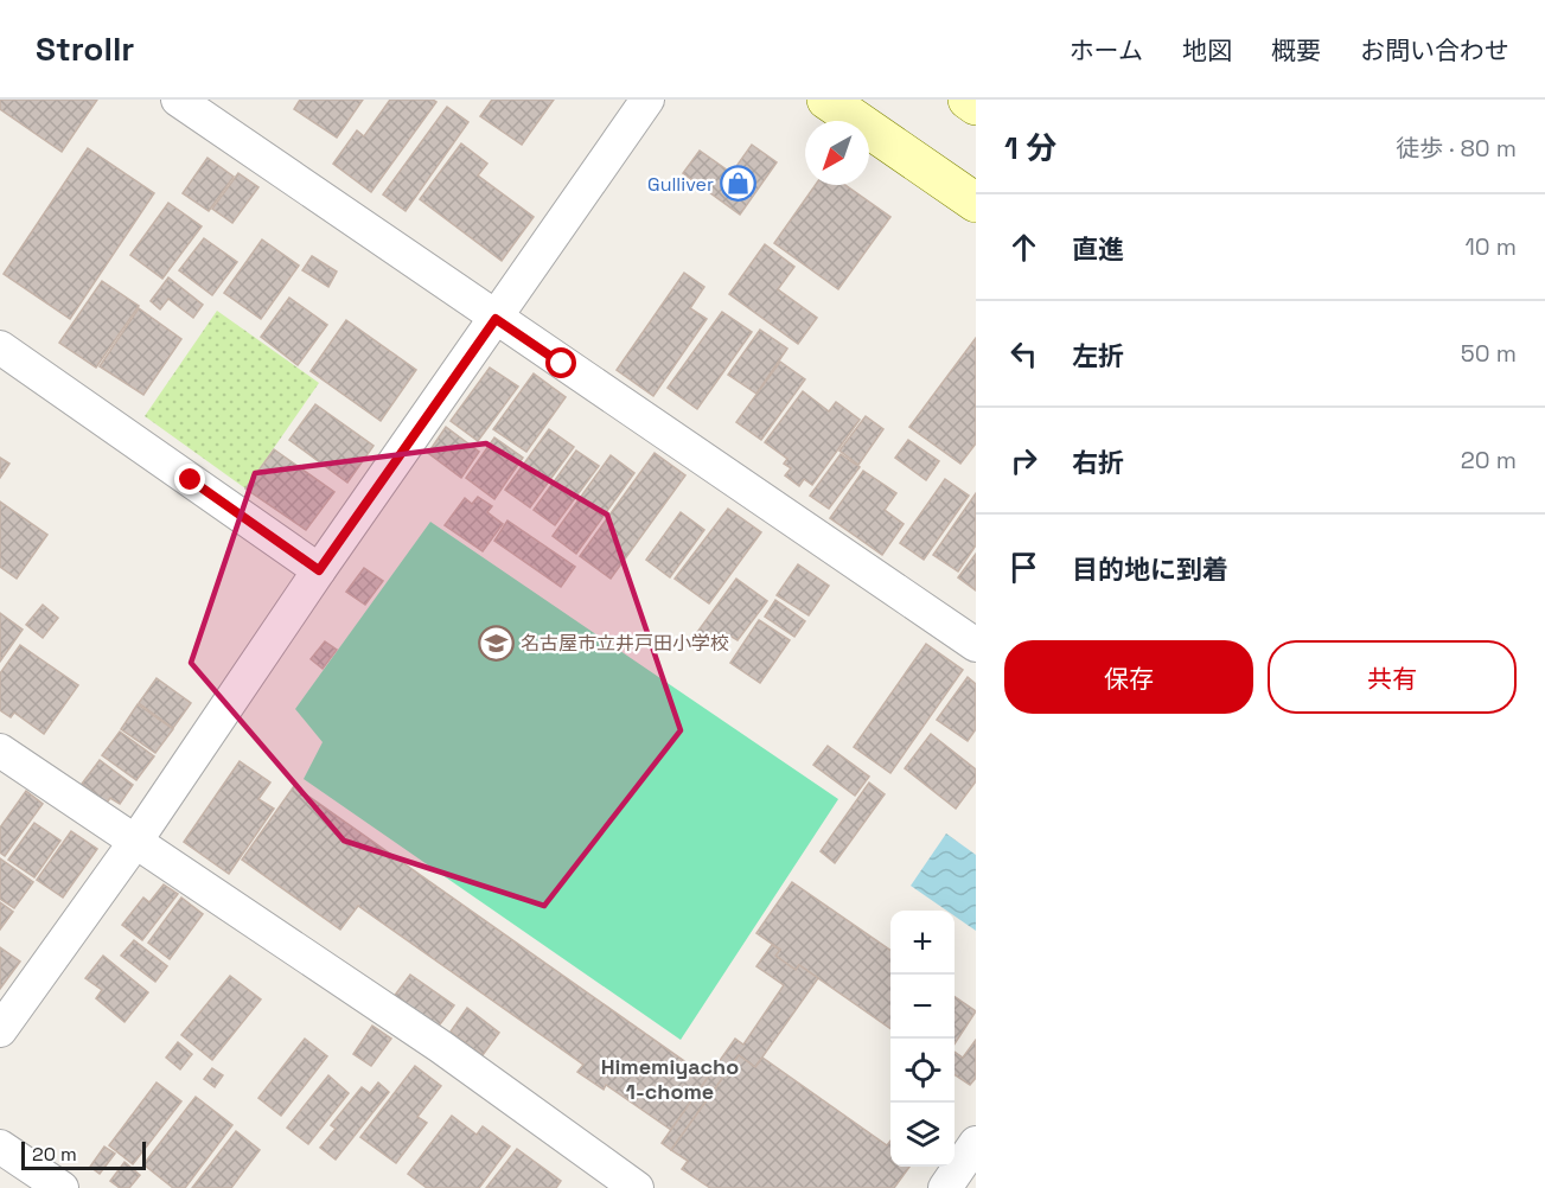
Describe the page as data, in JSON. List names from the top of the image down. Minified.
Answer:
{"districts":["Himemiyacho 1-chome"],"places":{"shop":["Gulliver"],"school or university":["名古屋市立井戸田小学校"]},"scale_bar":"20 m","north":"bottom left","page":{"header":"Strollr","nav":["ホーム","地図","概要","お問い合わせ"],"heading":["1 分","徒歩 · 80 m"],"list":[["直進","10 m"],["左折","50 m"],["右折","20 m"],"目的地に到着"],"buttons":["保存","共有"],"map_buttons":["+","−"],"scale":"20 m"}}
